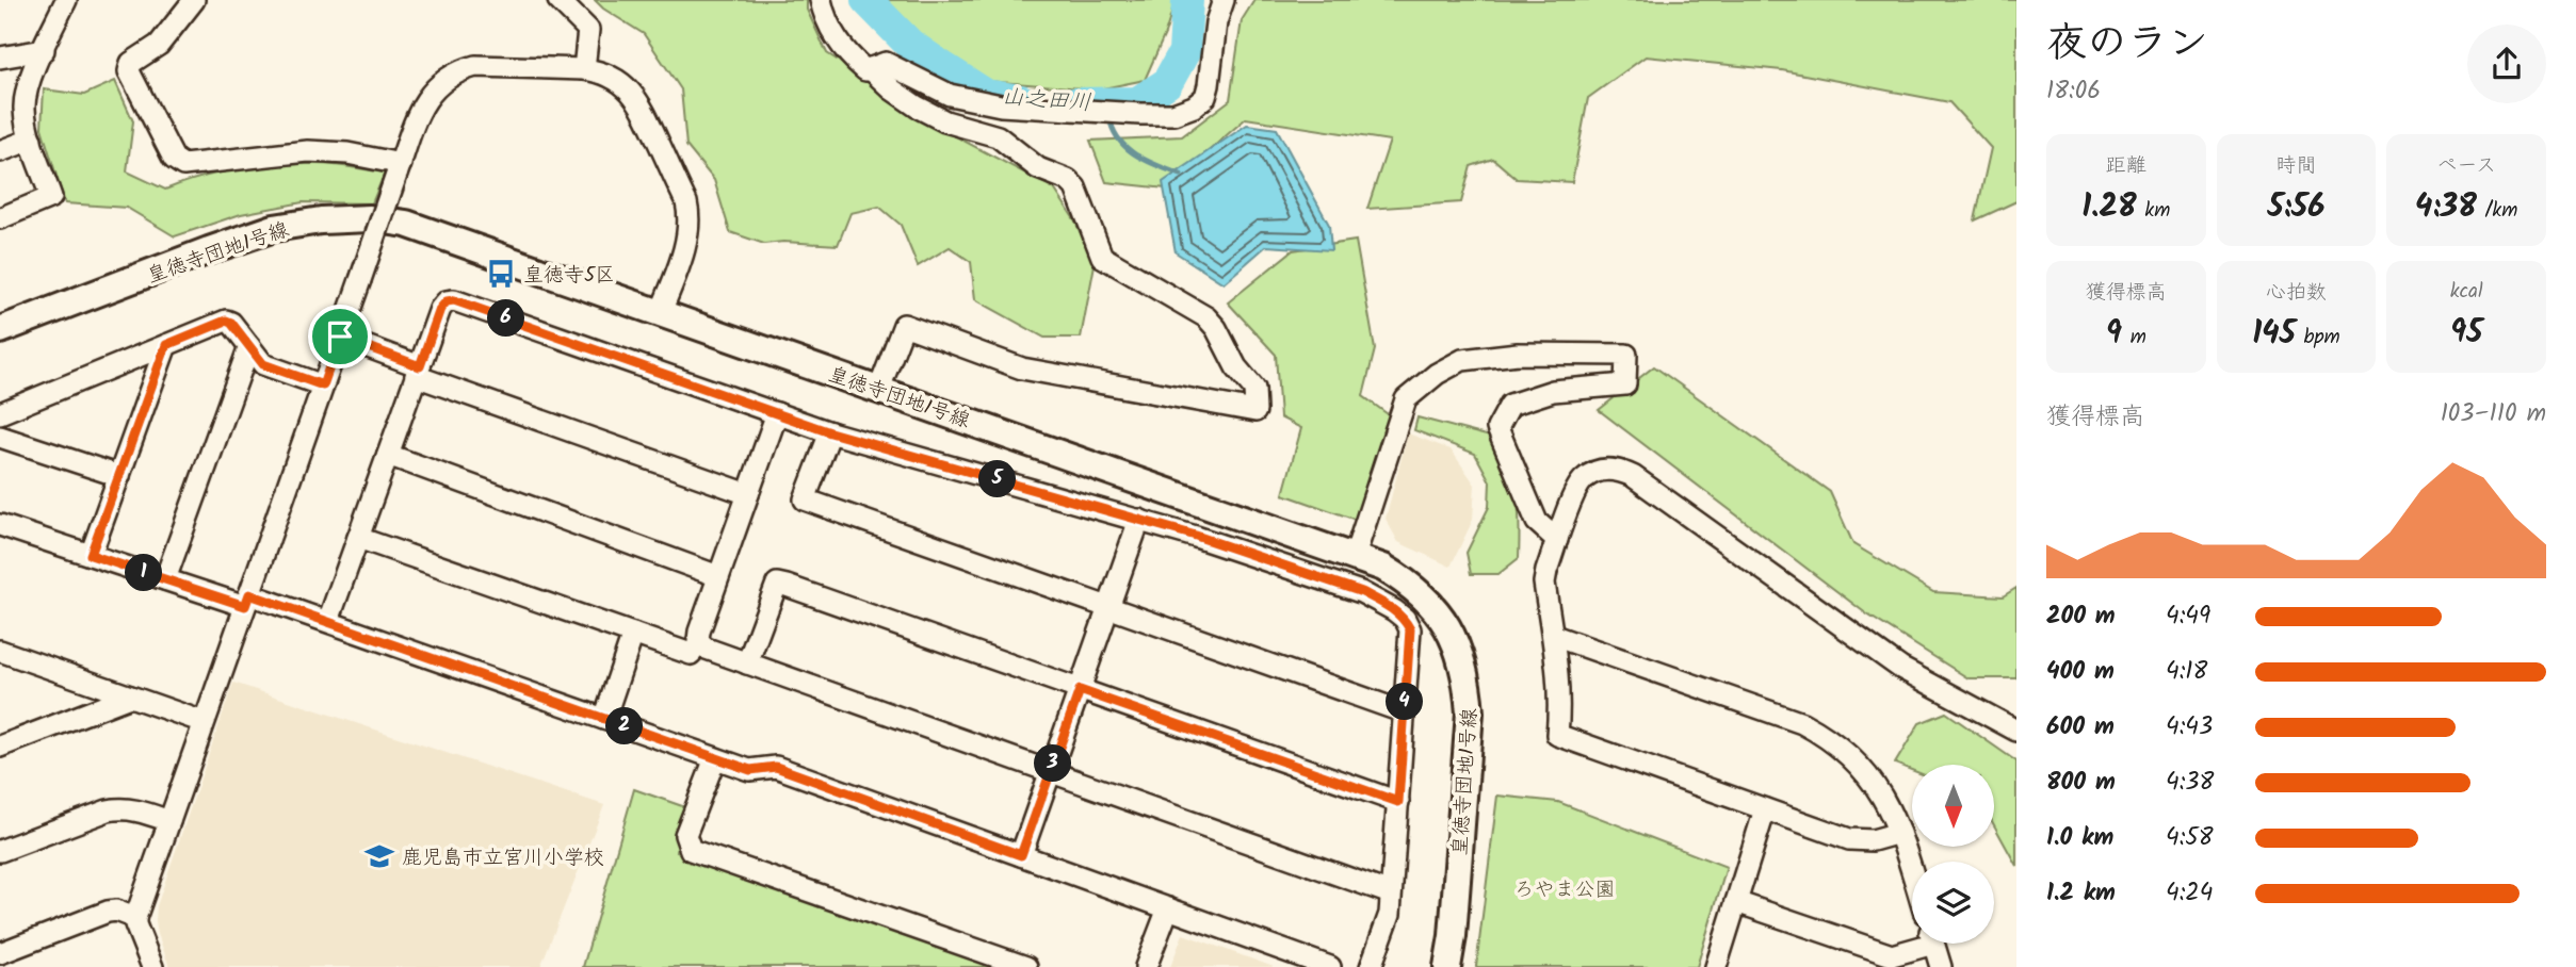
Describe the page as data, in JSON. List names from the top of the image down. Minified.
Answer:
{"streets":{"street":["皇徳寺団地1号線"]},"water":["山之田川"],"parks":["ろやま公園"],"places":{"bus stop":["皇徳寺5区"],"school or university":["鹿児島市立宮川小学校"]},"north":"bottom","page":{"heading":["夜のラン","18:06"],"stats":[["距離","1.28 km"],["時間","5:56"],["ペース","4:38 /km"],["獲得標高","9 m"],["心拍数","145 bpm"],["kcal","95"]],"pins":["6","5","1","4","2","3"],"chart":["獲得標高","103–110 m"],"list":[{"name":"200 m","note":"4:49"},{"name":"400 m","note":"4:18"},{"name":"600 m","note":"4:43"},{"name":"800 m","note":"4:38"},{"name":"1.0 km","note":"4:58"},{"name":"1.2 km","note":"4:24"}]}}
